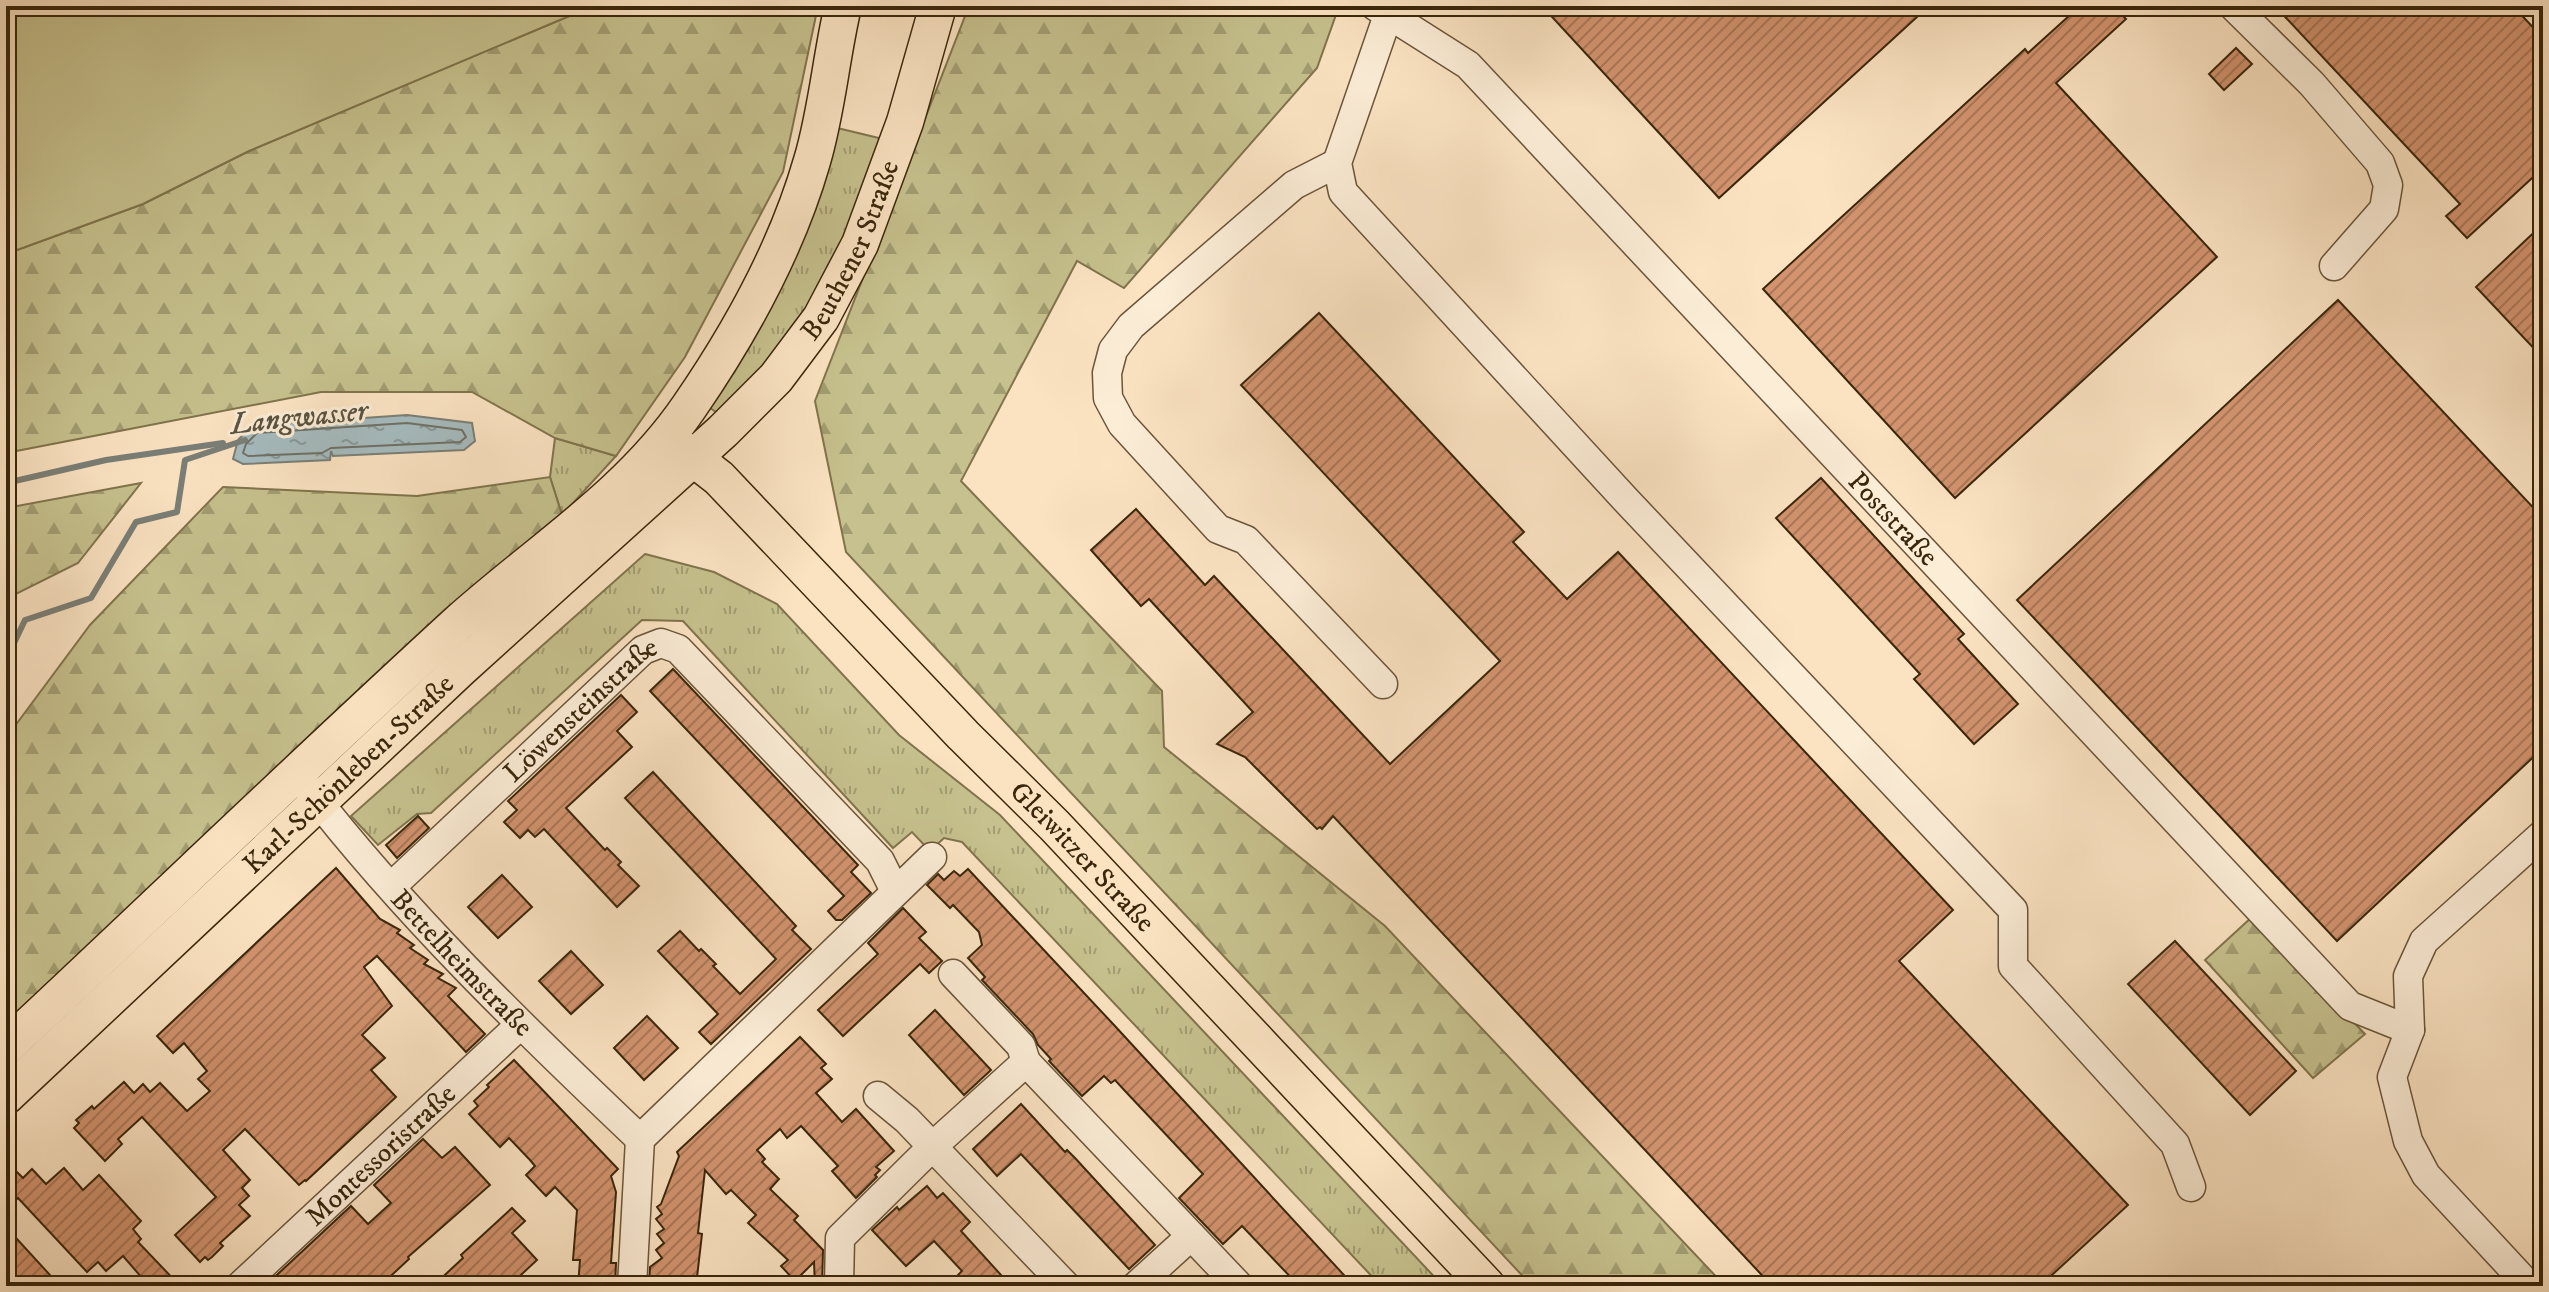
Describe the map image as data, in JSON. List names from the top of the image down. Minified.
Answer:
{"streets":{"main road":["Beuthener Straße","Karl-Schönleben-Straße","Gleiwitzer Straße"],"street":["Poststraße","Löwensteinstraße","Bettelheimstraße","Montessoristraße"]},"crossings":[["Beuthener Straße","Karl-Schönleben-Straße"],["Beuthener Straße","Gleiwitzer Straße"],["Löwensteinstraße","Bettelheimstraße"],["Karl-Schönleben-Straße","Gleiwitzer Straße"],["Karl-Schönleben-Straße","Bettelheimstraße"],["Bettelheimstraße","Montessoristraße"]],"water":["Langwasser"]}
